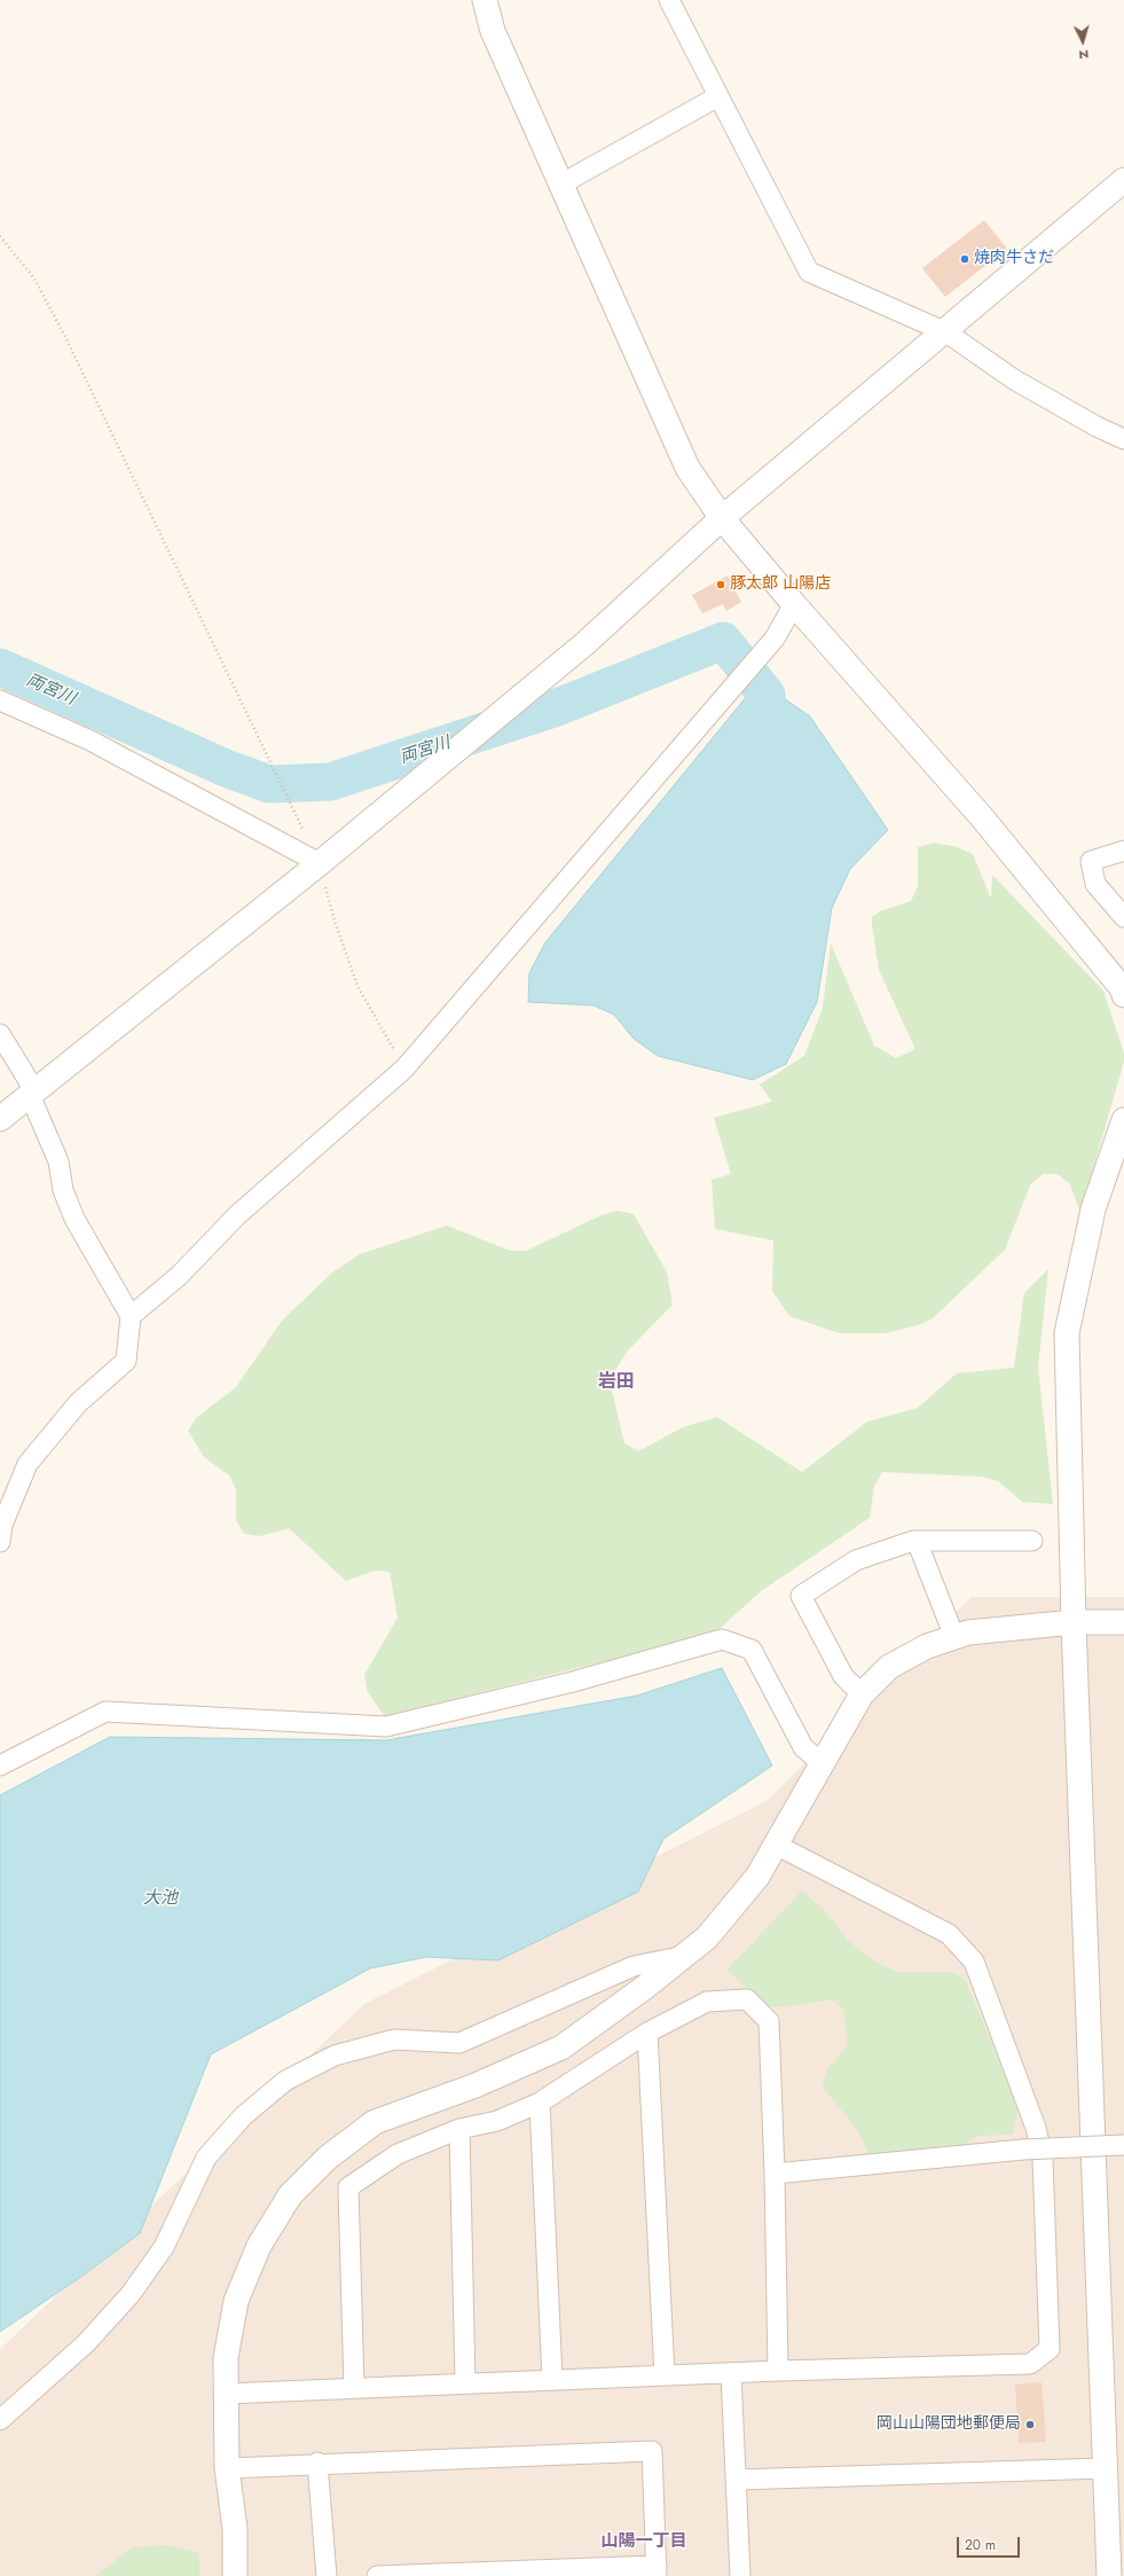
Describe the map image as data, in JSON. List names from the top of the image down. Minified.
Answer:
{"districts":["岩田","山陽一丁目"],"water":["両宮川","大池"],"places":["焼肉牛さだ","豚太郎 山陽店","岡山山陽団地郵便局"],"scale_bar":"20 m","north":"bottom"}
